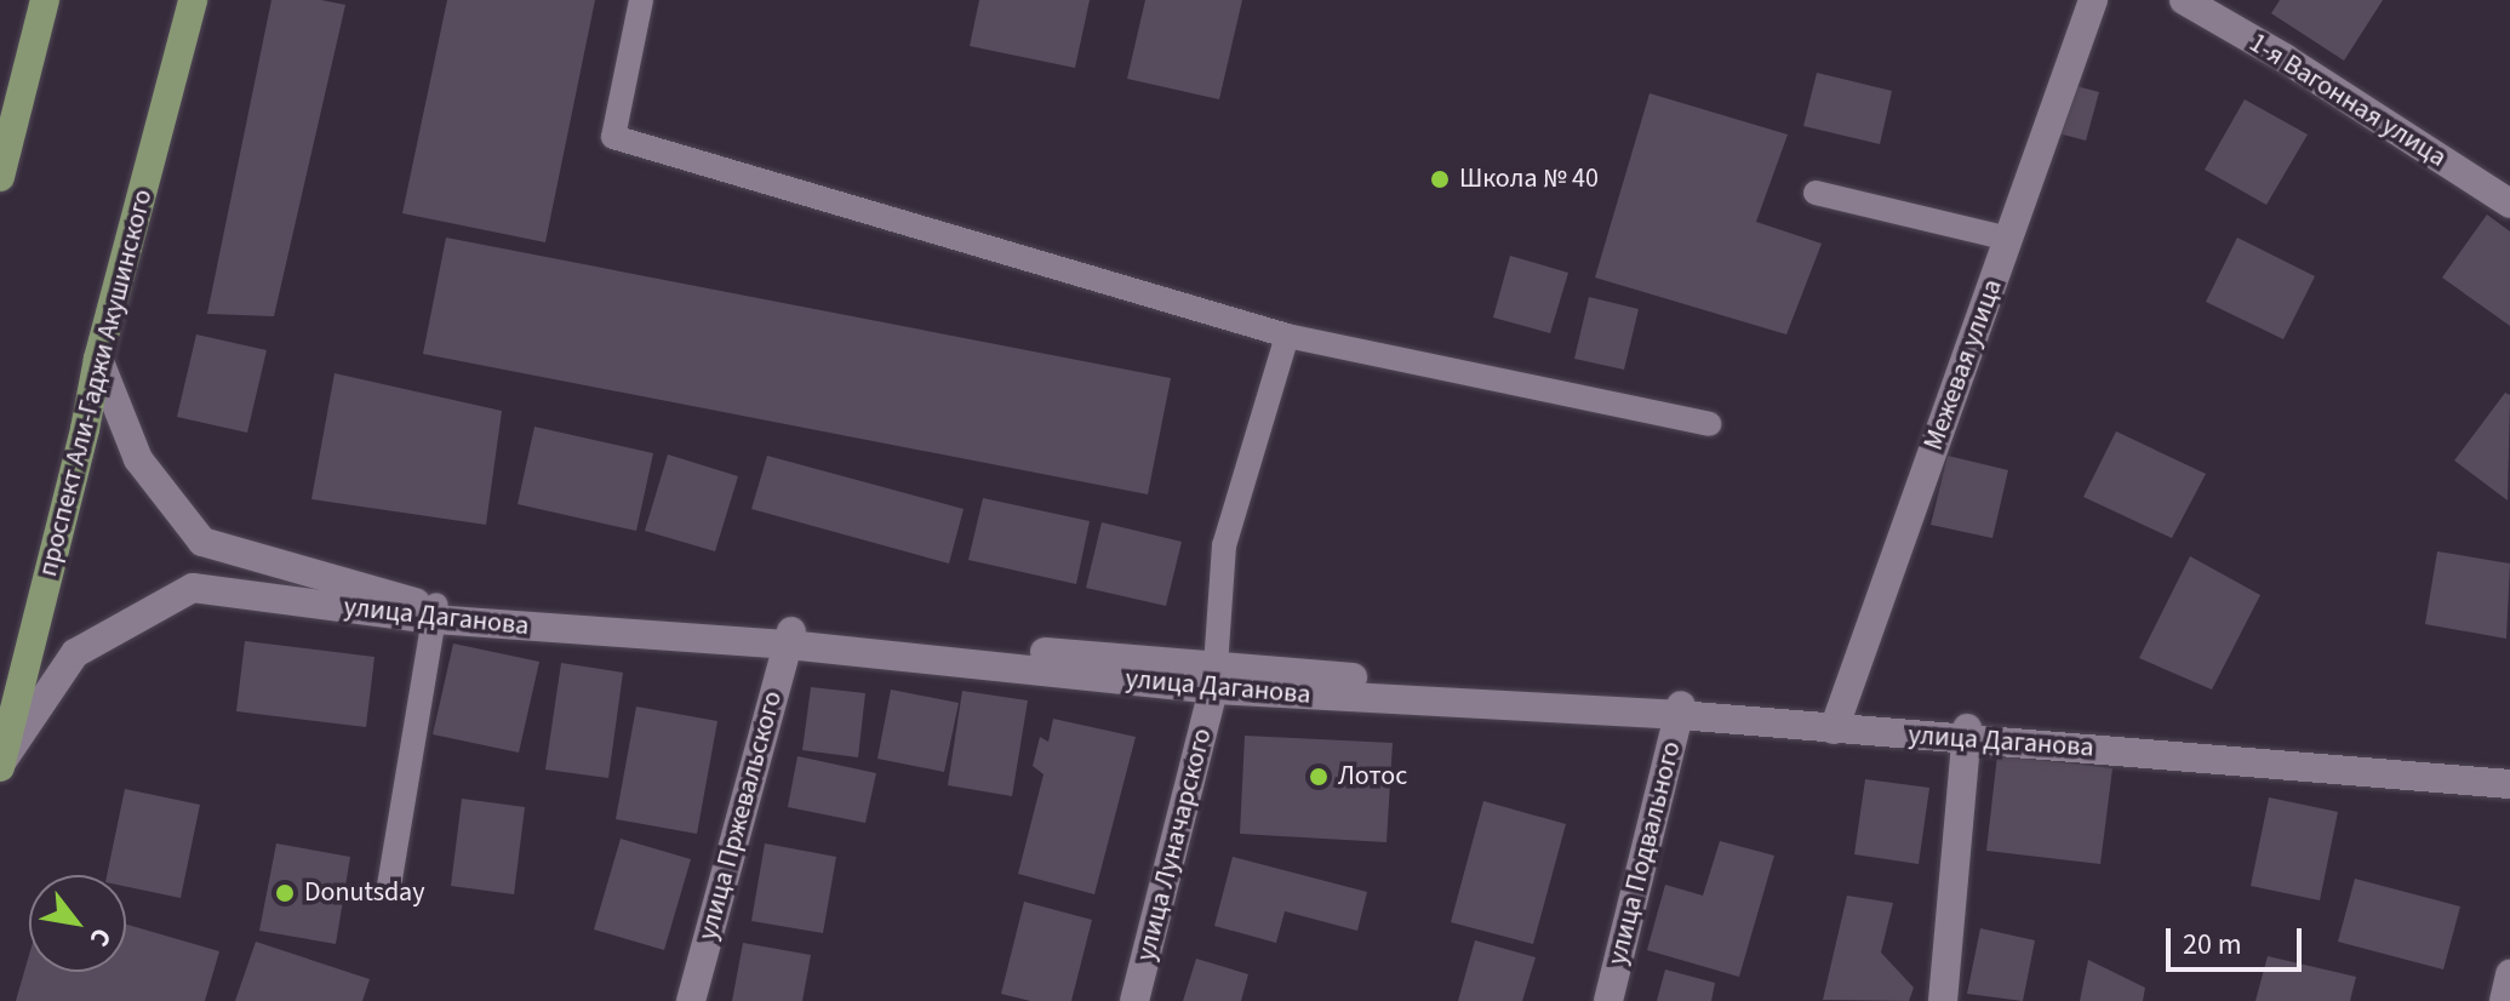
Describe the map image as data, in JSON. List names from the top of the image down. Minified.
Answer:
{"streets":{"main road":["1-я Вагонная улица","Межевая улица","проспект Али-Гаджи Акушинского","улица Даганова","улица Пржевальского","улица Луначарского","улица Подвального"]},"crossings":[["Межевая улица","улица Даганова"],["проспект Али-Гаджи Акушинского","улица Даганова"],["улица Даганова","улица Пржевальского"],["улица Даганова","улица Луначарского"],["улица Даганова","улица Подвального"]],"places":["Школа № 40","Лотос","Donutsday"],"scale_bar":"20 m","north":"bottom right"}
